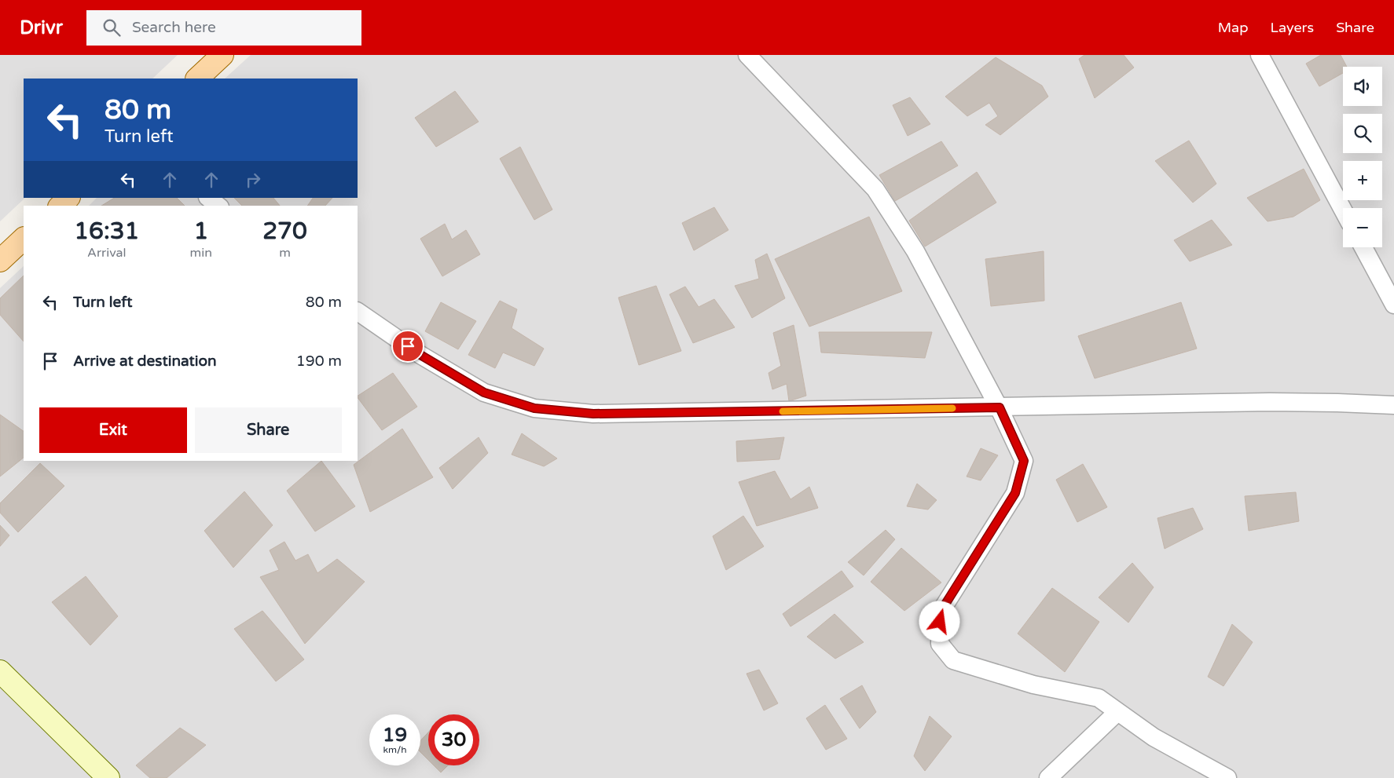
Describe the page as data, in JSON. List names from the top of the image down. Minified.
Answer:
{"page":{"header":"Drivr","search":"Search here","nav":["Map","Layers","Share"],"map_buttons":["+","−"],"turn":["80 m","Turn left"],"eta":["16:31","Arrival","1","min","270","m"],"list":[{"name":"Turn left","value":"80 m"},{"name":"Arrive at destination","value":"190 m"}],"buttons":["Exit","Share"],"speed":"19 km/h","limit":"30"}}
